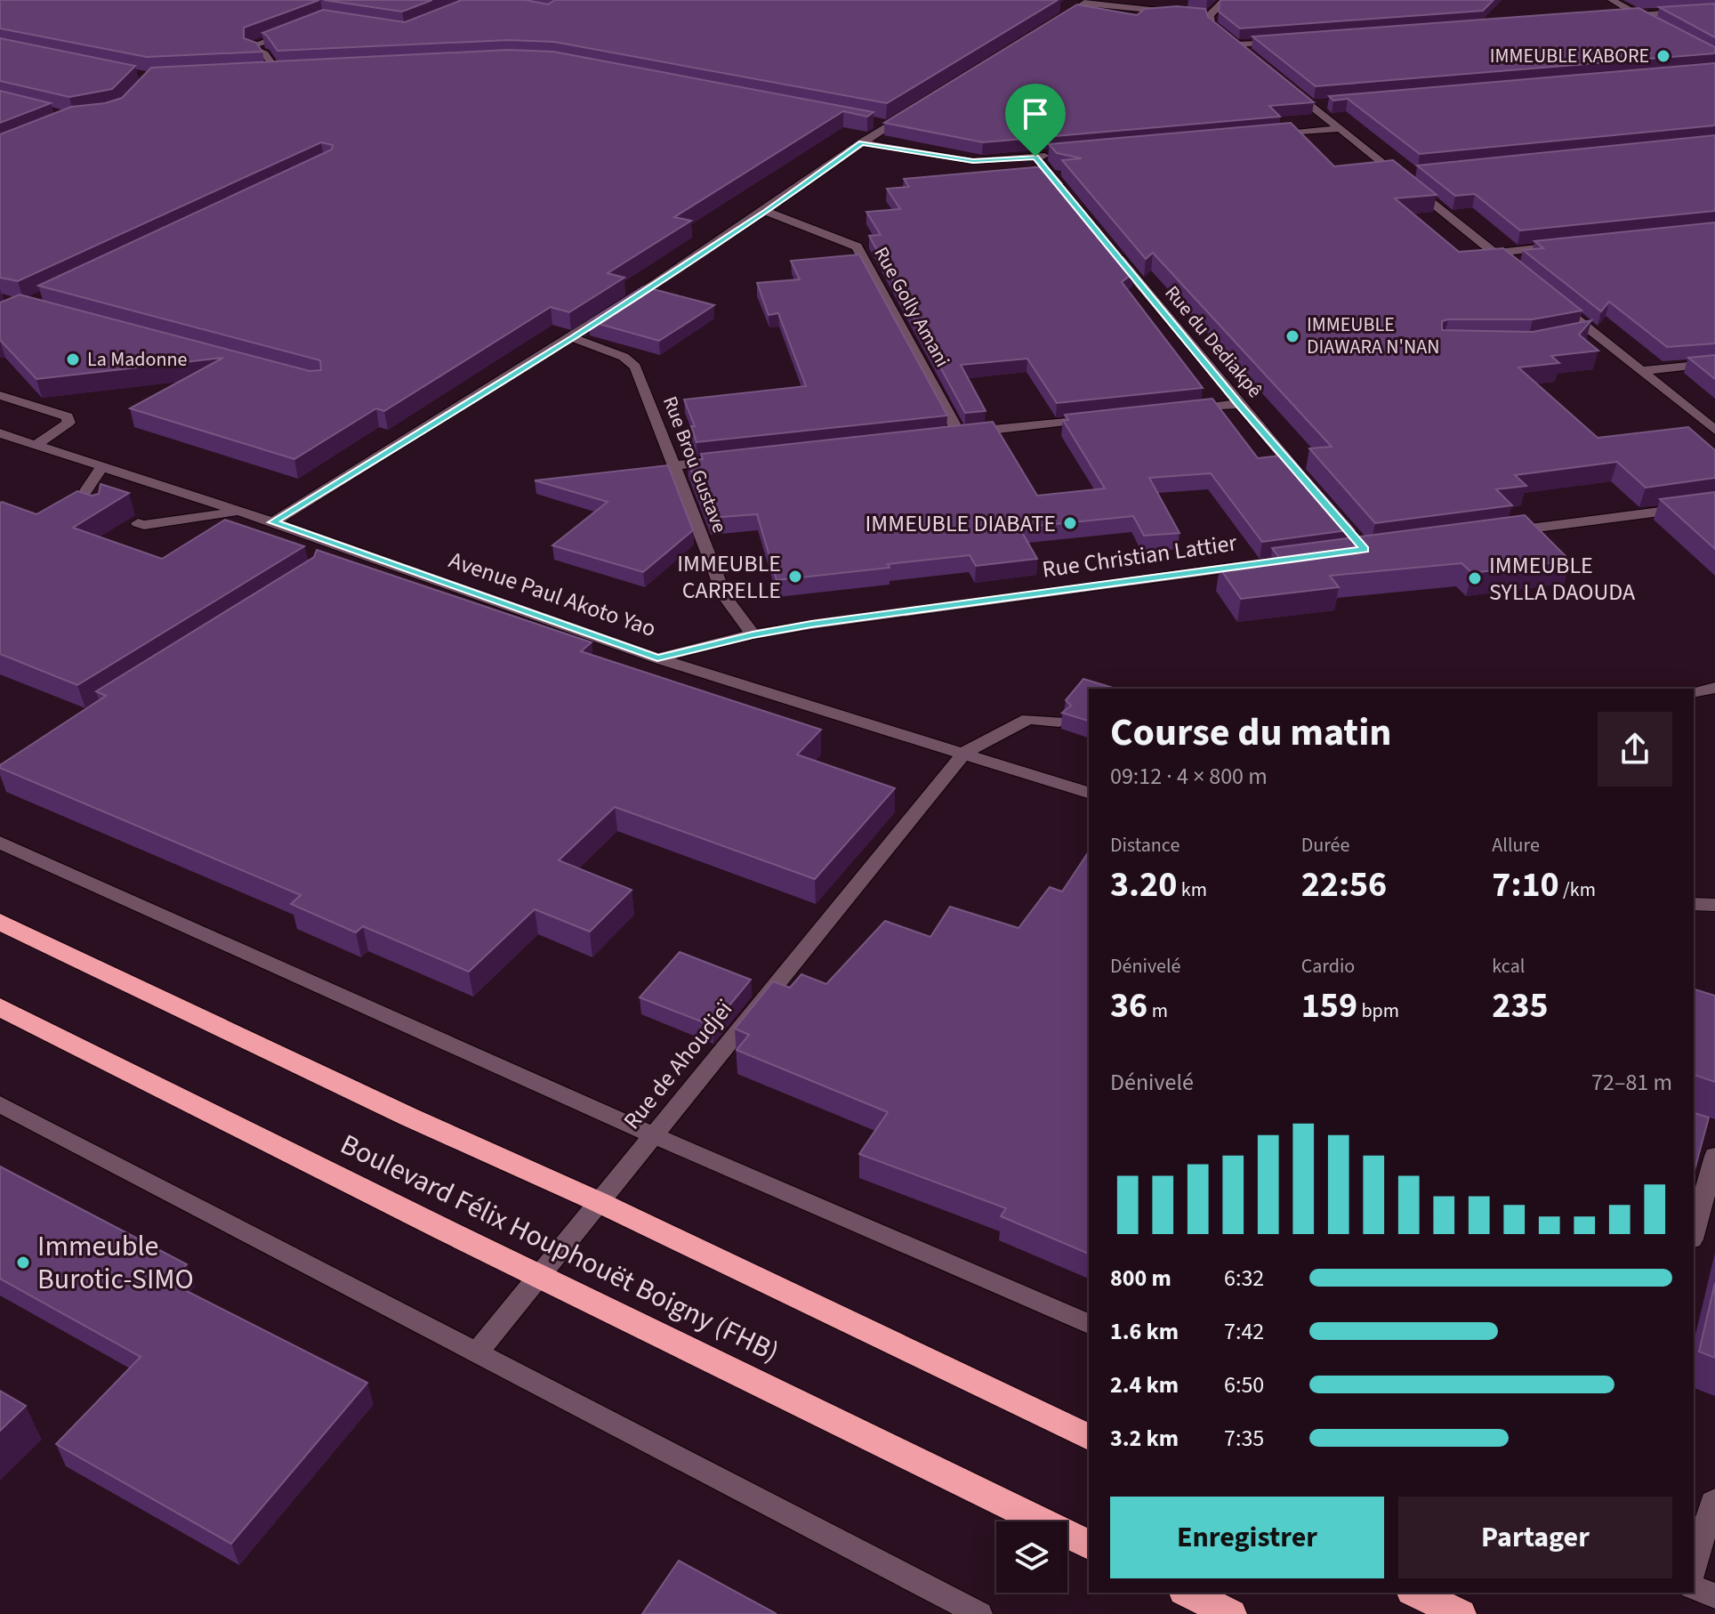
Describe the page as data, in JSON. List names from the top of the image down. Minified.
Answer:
{"streets":{"highway":["Boulevard Félix Houphouët Boigny (FHB)"],"street":["Rue Golly Amani","Rue du Dediakpê","Rue Brou Gustave","Rue Christian Lattier","Avenue Paul Akoto Yao","Rue de Ahoudjeï"]},"crossings":[["Rue Brou Gustave","Rue Christian Lattier"],["Rue Christian Lattier","Avenue Paul Akoto Yao"],["Avenue Paul Akoto Yao","Rue de Ahoudjeï"],["Rue de Ahoudjeï","Boulevard Félix Houphouët Boigny (FHB)"]],"places":["IMMEUBLE KABORE","IMMEUBLE DIAWARA N'NAN","La Madonne","IMMEUBLE DIABATE","IMMEUBLE CARRELLE","IMMEUBLE SYLLA DAOUDA","Immeuble Burotic-SIMO"],"page":{"heading":["Course du matin","09:12 · 4 × 800 m"],"stats":[["Distance","3.20 km"],["Durée","22:56"],["Allure","7:10 /km"],["Dénivelé","36 m"],["Cardio","159 bpm"],["kcal","235"]],"chart":["Dénivelé","72–81 m"],"list":[{"name":"800 m","note":"6:32"},{"name":"1.6 km","note":"7:42"},{"name":"2.4 km","note":"6:50"},{"name":"3.2 km","note":"7:35"}],"buttons":["Enregistrer","Partager"]}}
